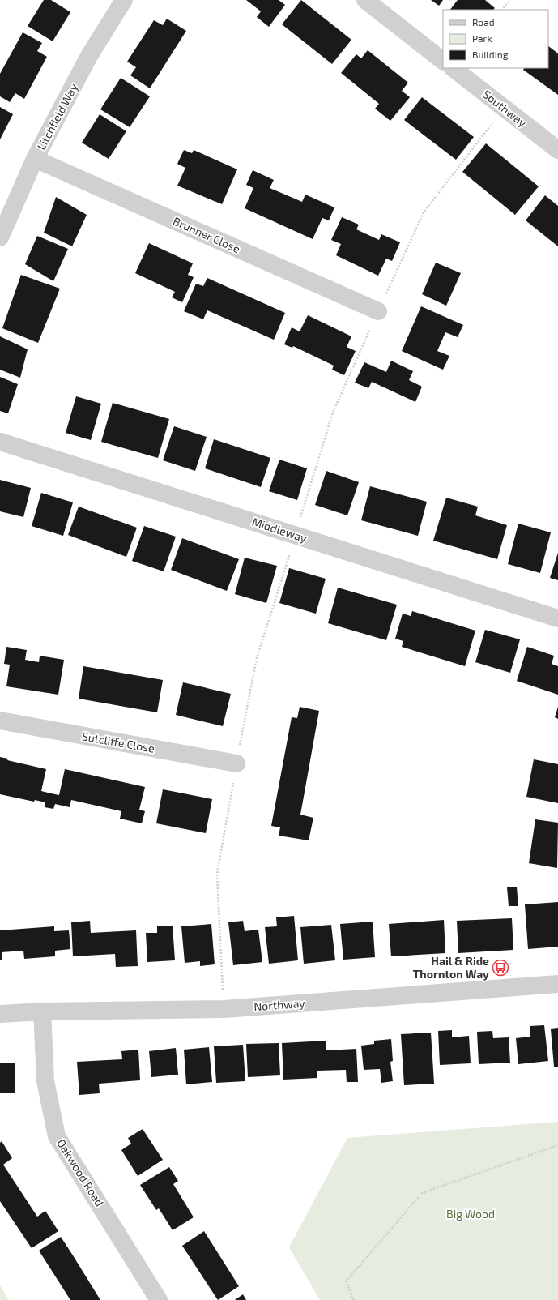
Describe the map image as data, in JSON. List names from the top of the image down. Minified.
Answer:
{"streets":{"street":["Southway","Litchfield Way","Brunner Close","Middleway","Sutcliffe Close","Northway","Oakwood Road"]},"crossings":[["Litchfield Way","Brunner Close"],["Northway","Oakwood Road"]],"parks":["Big Wood"],"places":{"bus stop":["Hail & Ride Thornton Way"]},"legend":["Road","Park","Building"]}
